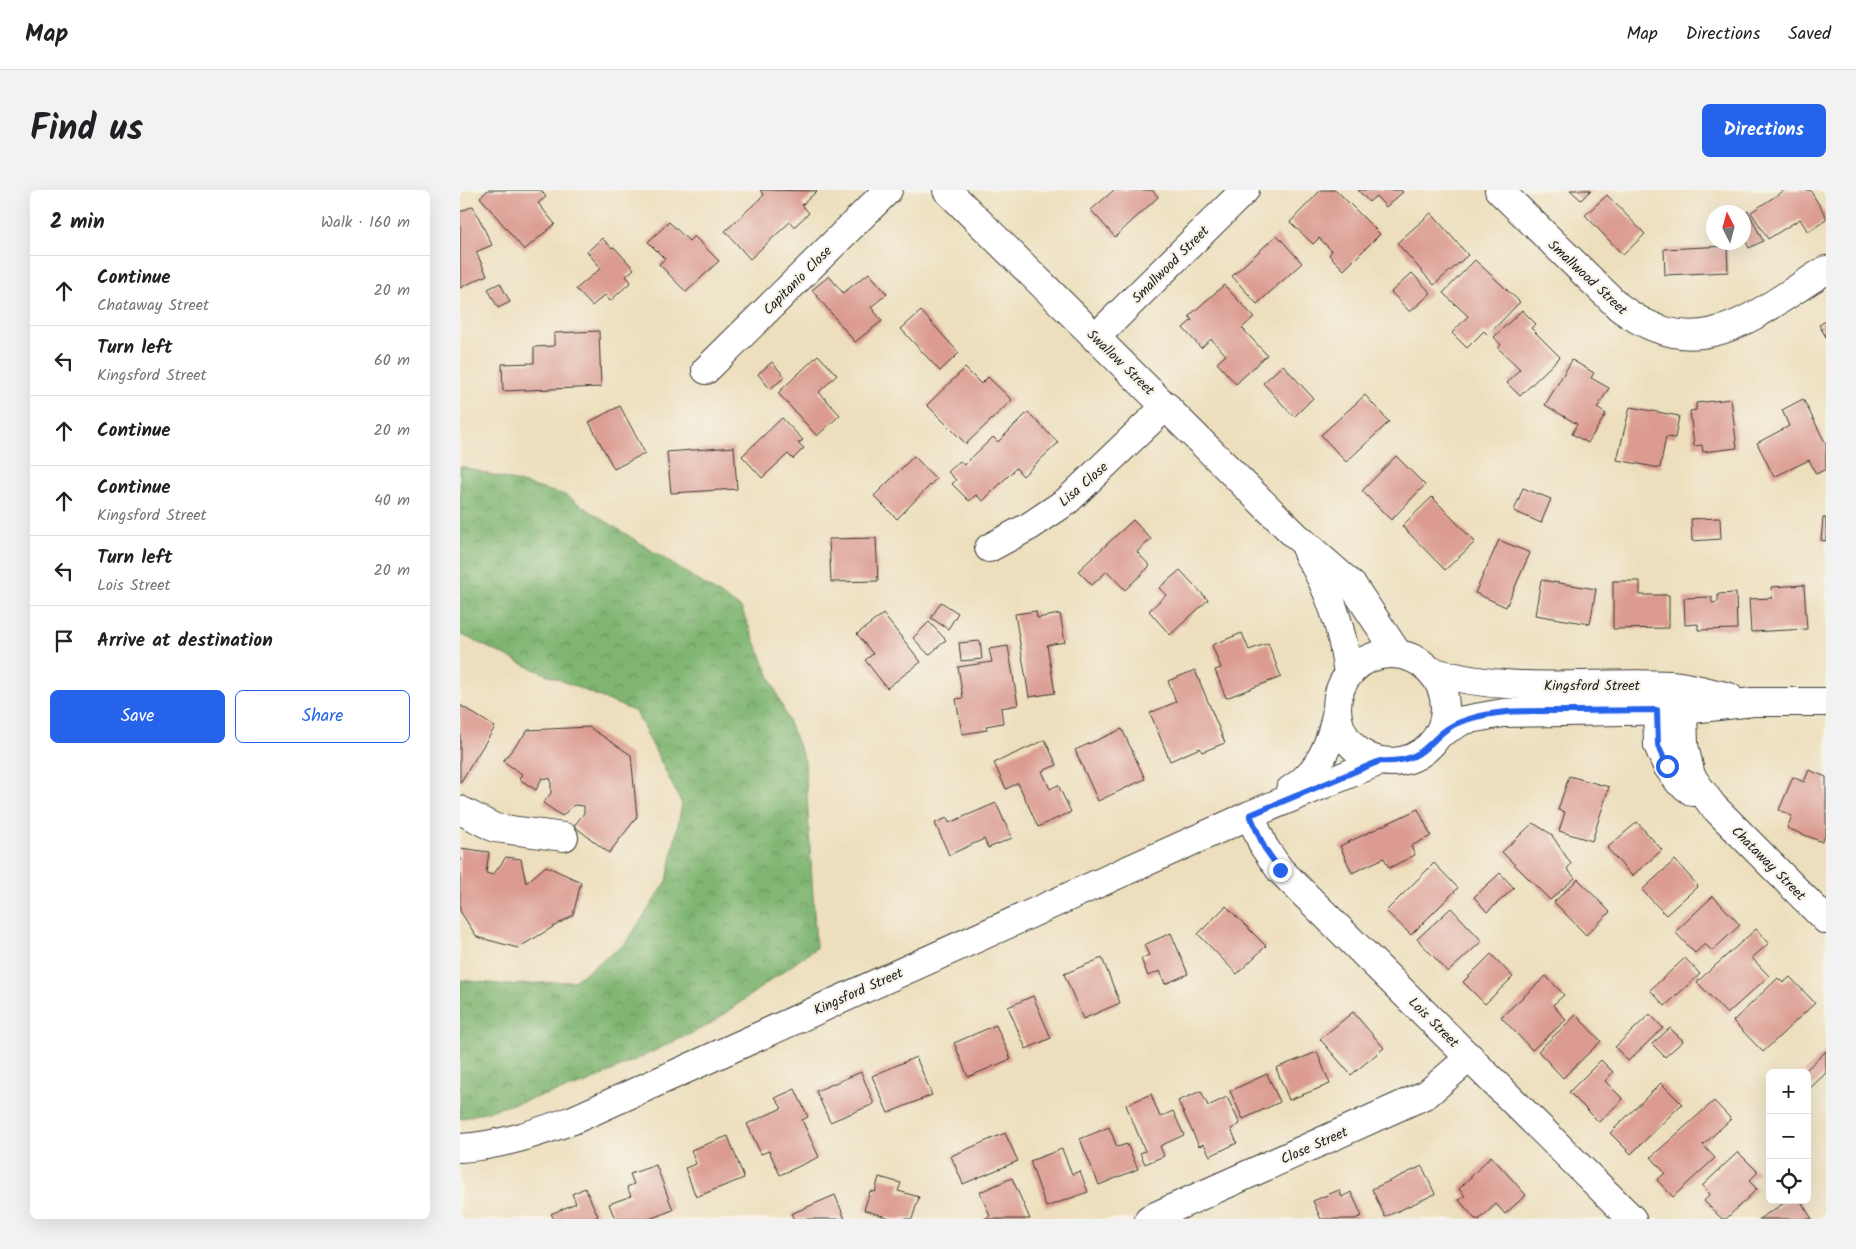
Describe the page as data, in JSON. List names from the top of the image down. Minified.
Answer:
{"streets":{"street":["Smallwood Street","Capitanio Close","Swallow Street","Lisa Close","Kingsford Street","Chataway Street","Lois Street","Close Street"]},"crossings":[["Smallwood Street","Swallow Street"],["Swallow Street","Lisa Close"],["Swallow Street","Kingsford Street"],["Kingsford Street","Chataway Street"],["Kingsford Street","Lois Street"],["Lois Street","Close Street"]],"north":"top","page":{"header":"Map","nav":["Map","Directions","Saved"],"title":"Find us","buttons":["Directions",["Save","Share"]],"heading":["2 min","Walk · 160 m"],"list":[["Continue","Chataway Street","20 m"],["Turn left","Kingsford Street","60 m"],["Continue","20 m"],["Continue","Kingsford Street","40 m"],["Turn left","Lois Street","20 m"],"Arrive at destination"],"map_buttons":["+","−"]}}
